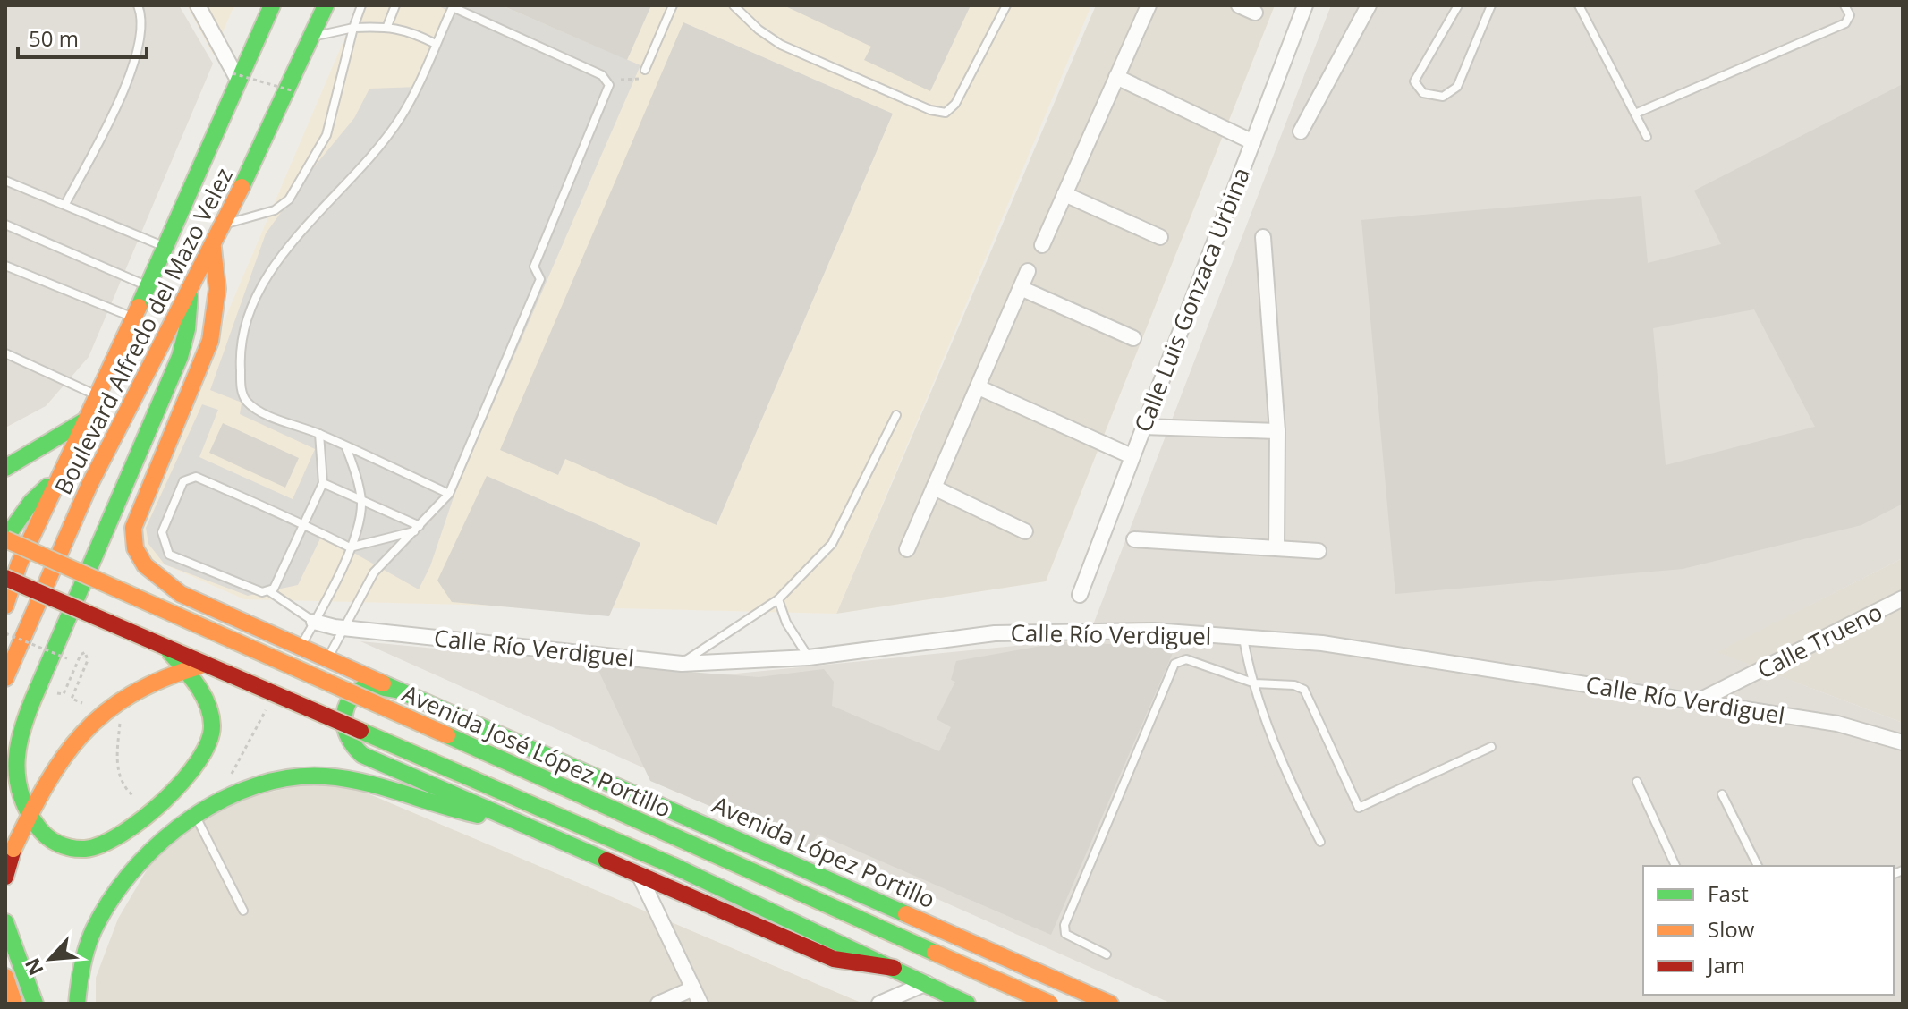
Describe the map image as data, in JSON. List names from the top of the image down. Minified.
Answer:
{"streets":{"main road":["Boulevard Alfredo del Mazo Velez","Avenida José López Portillo","Avenida López Portillo"],"street":["Calle Luis Gonzaca Urbina","Calle Río Verdiguel","Calle Trueno"]},"crossings":[["Boulevard Alfredo del Mazo Velez","Avenida López Portillo"],["Calle Río Verdiguel","Calle Trueno"]],"legend":["Fast","Slow","Jam"],"scale_bar":"50 m","north":"bottom left"}
